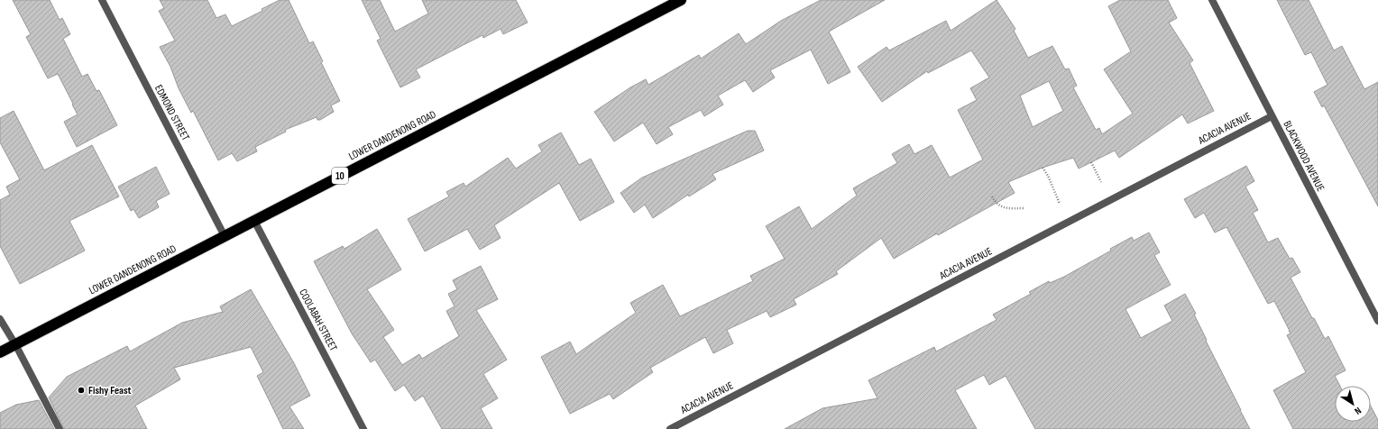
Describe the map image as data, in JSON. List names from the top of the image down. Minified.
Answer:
{"streets":{"highway":["LOWER DANDENONG ROAD","10"],"street":["EDMOND STREET","ACACIA AVENUE","BLACKWOOD AVENUE","COOLABAH STREET"]},"crossings":[["EDMOND STREET","LOWER DANDENONG ROAD"],["ACACIA AVENUE","BLACKWOOD AVENUE"],["LOWER DANDENONG ROAD","COOLABAH STREET"]],"places":["Fishy Feast"],"north":"bottom right"}
